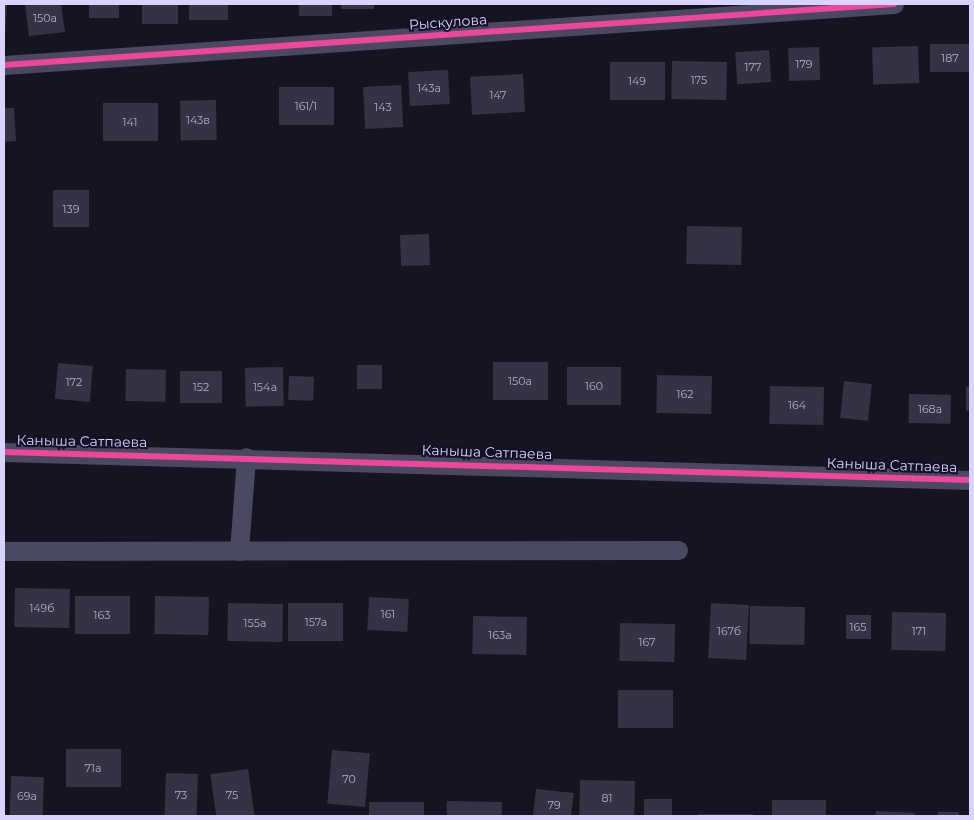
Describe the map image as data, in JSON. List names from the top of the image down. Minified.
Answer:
{"streets":{"street":["Рыскулова","Каныша Сатпаева"]},"house_numbers":["150а","187","179","177","175","149","143а","147","161/1","143","143в","141","139","150а","172","160","152","154а","162","164","168а","149б","161","163","157а","155а","165","167б","171","163а","167","71а","70","73","75","69а","81","79"]}
